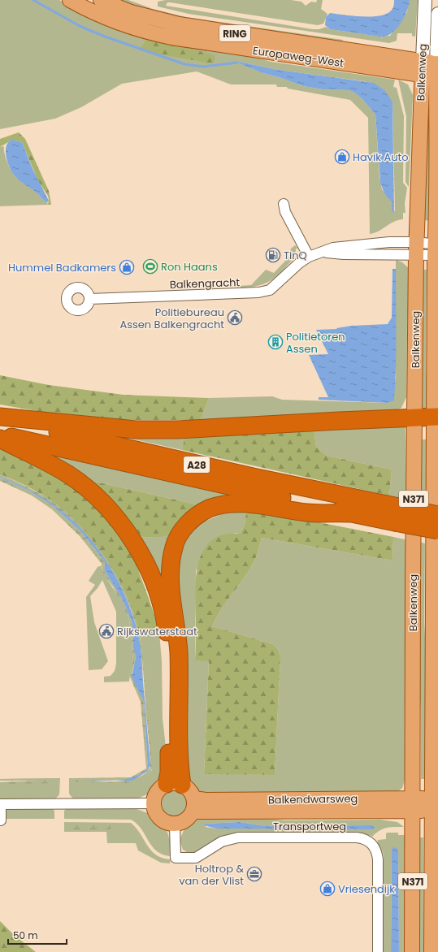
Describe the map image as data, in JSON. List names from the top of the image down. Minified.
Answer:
{"streets":{"highway":["A28"],"main road":["RING","Europaweg-West","Balkenweg","N371","Balkendwarsweg"],"street":["Balkengracht","Transportweg"]},"crossings":[["Europaweg-West","Balkenweg"],["Balkenweg","Balkengracht"],["Balkenweg","A28"],["Balkenweg","Balkendwarsweg"],["A28","Balkendwarsweg"],["A28","Transportweg"],["Balkendwarsweg","Transportweg"]],"places":{"shop":["Havik Auto","Hummel Badkamers","Vriesendijk"],"fuel station":["TinQ"],"sports":["Ron Haans"],"public building":["Politiebureau Assen Balkengracht","Rijkswaterstaat"],"building":["Politietoren Assen"],"office":["Holtrop & van der Vlist"]},"scale_bar":"50 m"}
